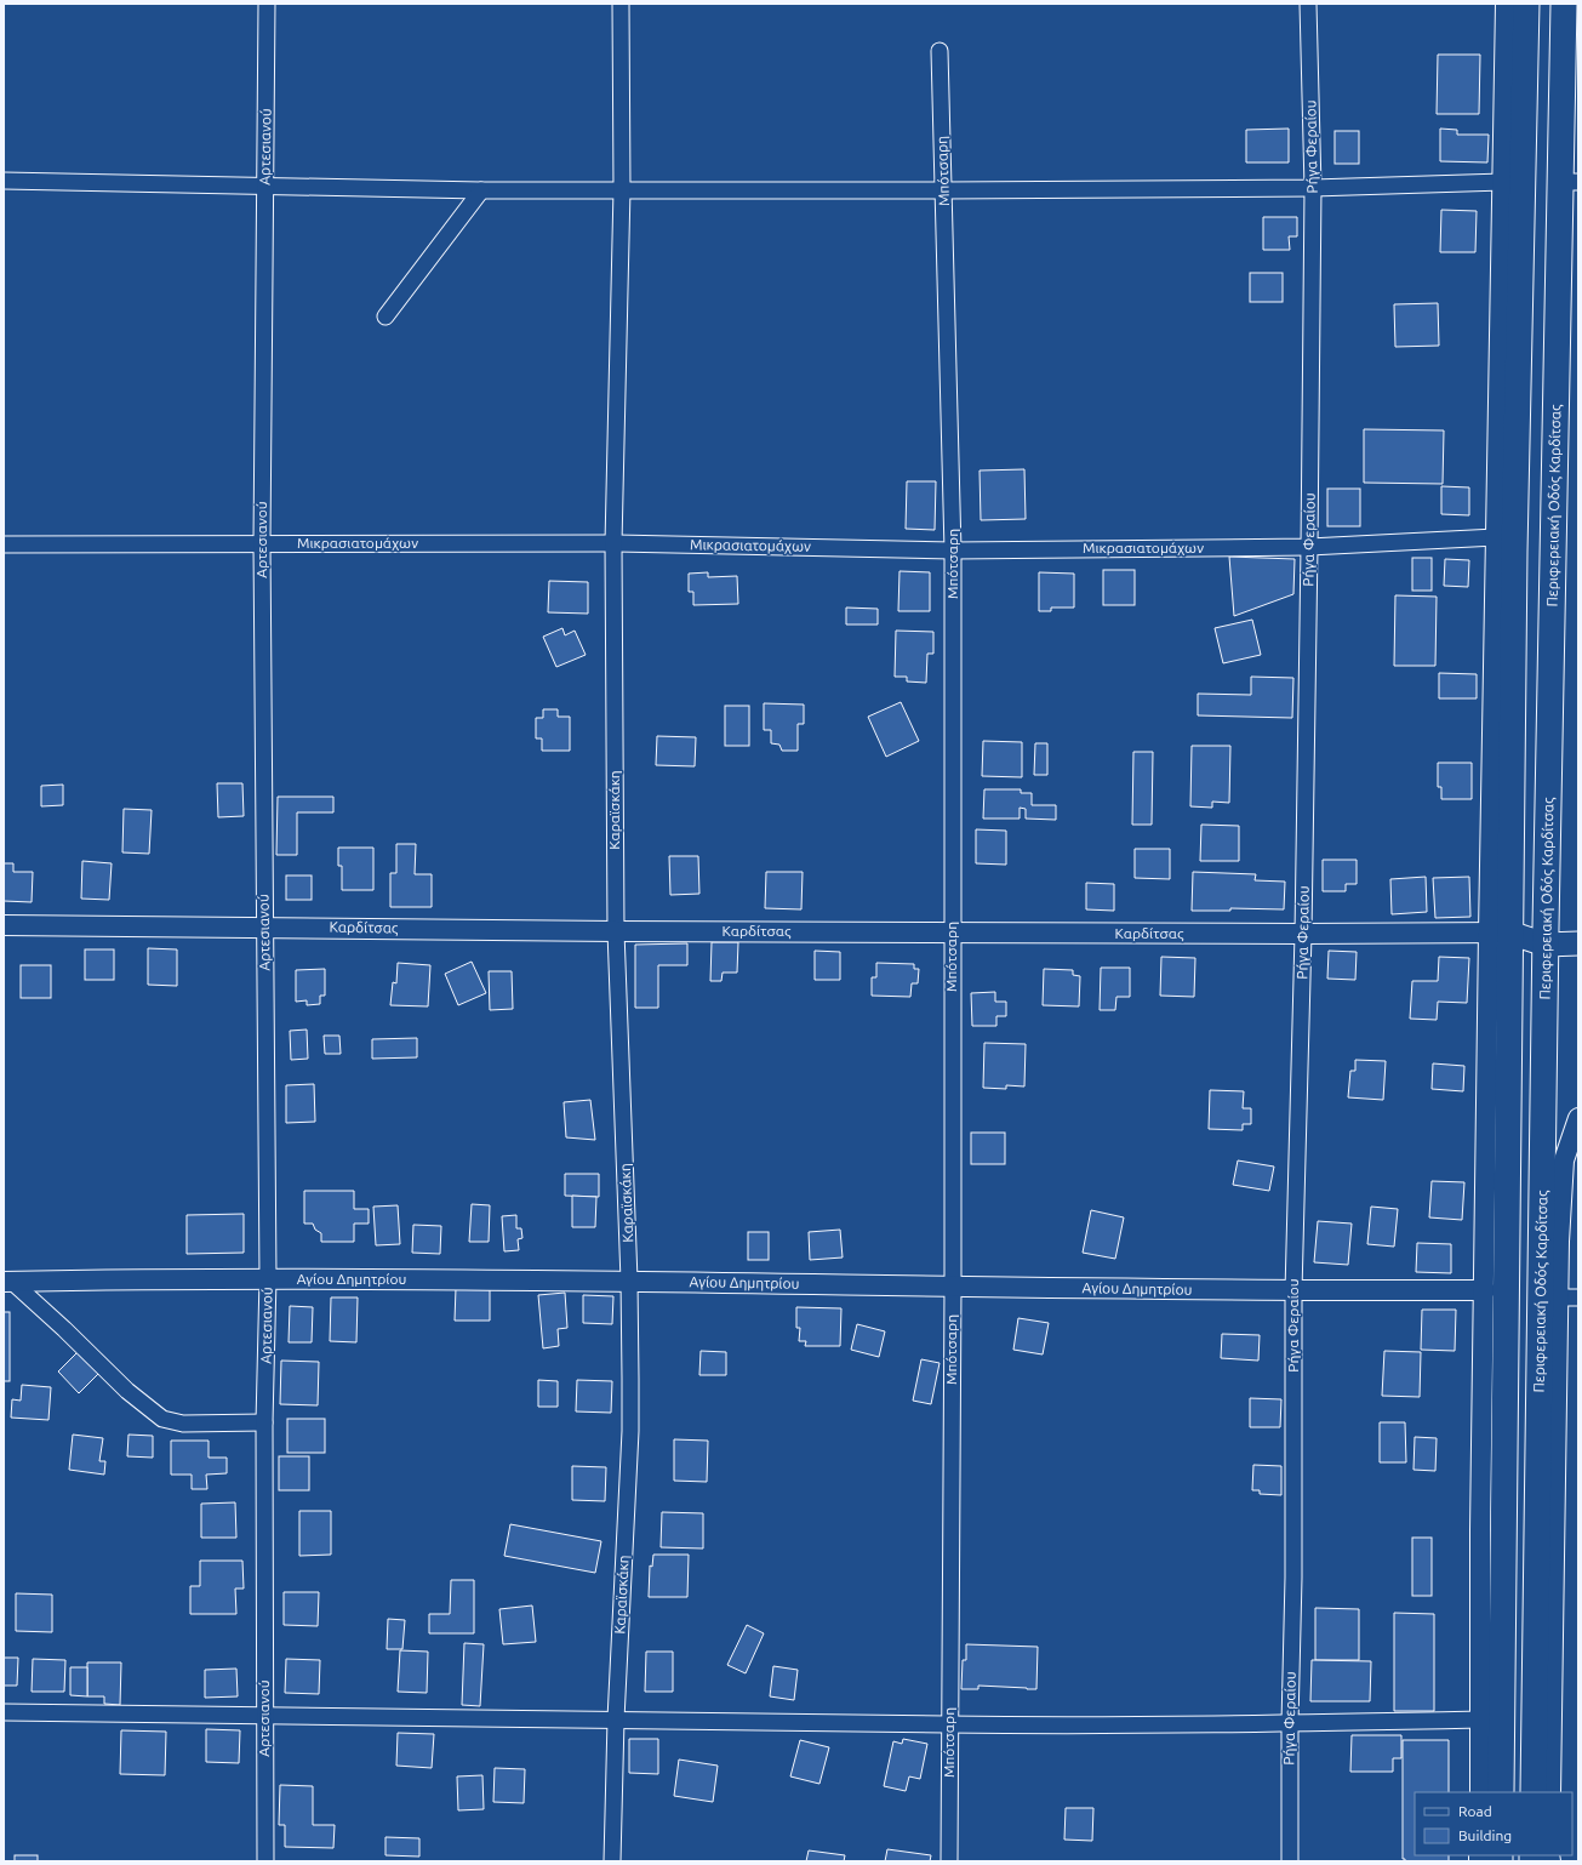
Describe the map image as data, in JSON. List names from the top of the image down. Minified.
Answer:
{"streets":{"main road":["Περιφερειακή Οδός Καρδίτσας"],"street":["Αρτεσιανού","Ρήγα Φεραίου","Μπότσαρη","Μικρασιατομάχων","Καραϊσκάκη","Καρδίτσας","Αγίου Δημητρίου"]},"crossings":[["Αρτεσιανού","Μικρασιατομάχων"],["Αρτεσιανού","Καρδίτσας"],["Αρτεσιανού","Αγίου Δημητρίου"],["Ρήγα Φεραίου","Μικρασιατομάχων"],["Ρήγα Φεραίου","Καρδίτσας"],["Ρήγα Φεραίου","Αγίου Δημητρίου"],["Μπότσαρη","Μικρασιατομάχων"],["Μπότσαρη","Καρδίτσας"],["Μπότσαρη","Αγίου Δημητρίου"],["Μικρασιατομάχων","Καραϊσκάκη"],["Καραϊσκάκη","Καρδίτσας"],["Καραϊσκάκη","Αγίου Δημητρίου"]],"legend":["Road","Building"]}
